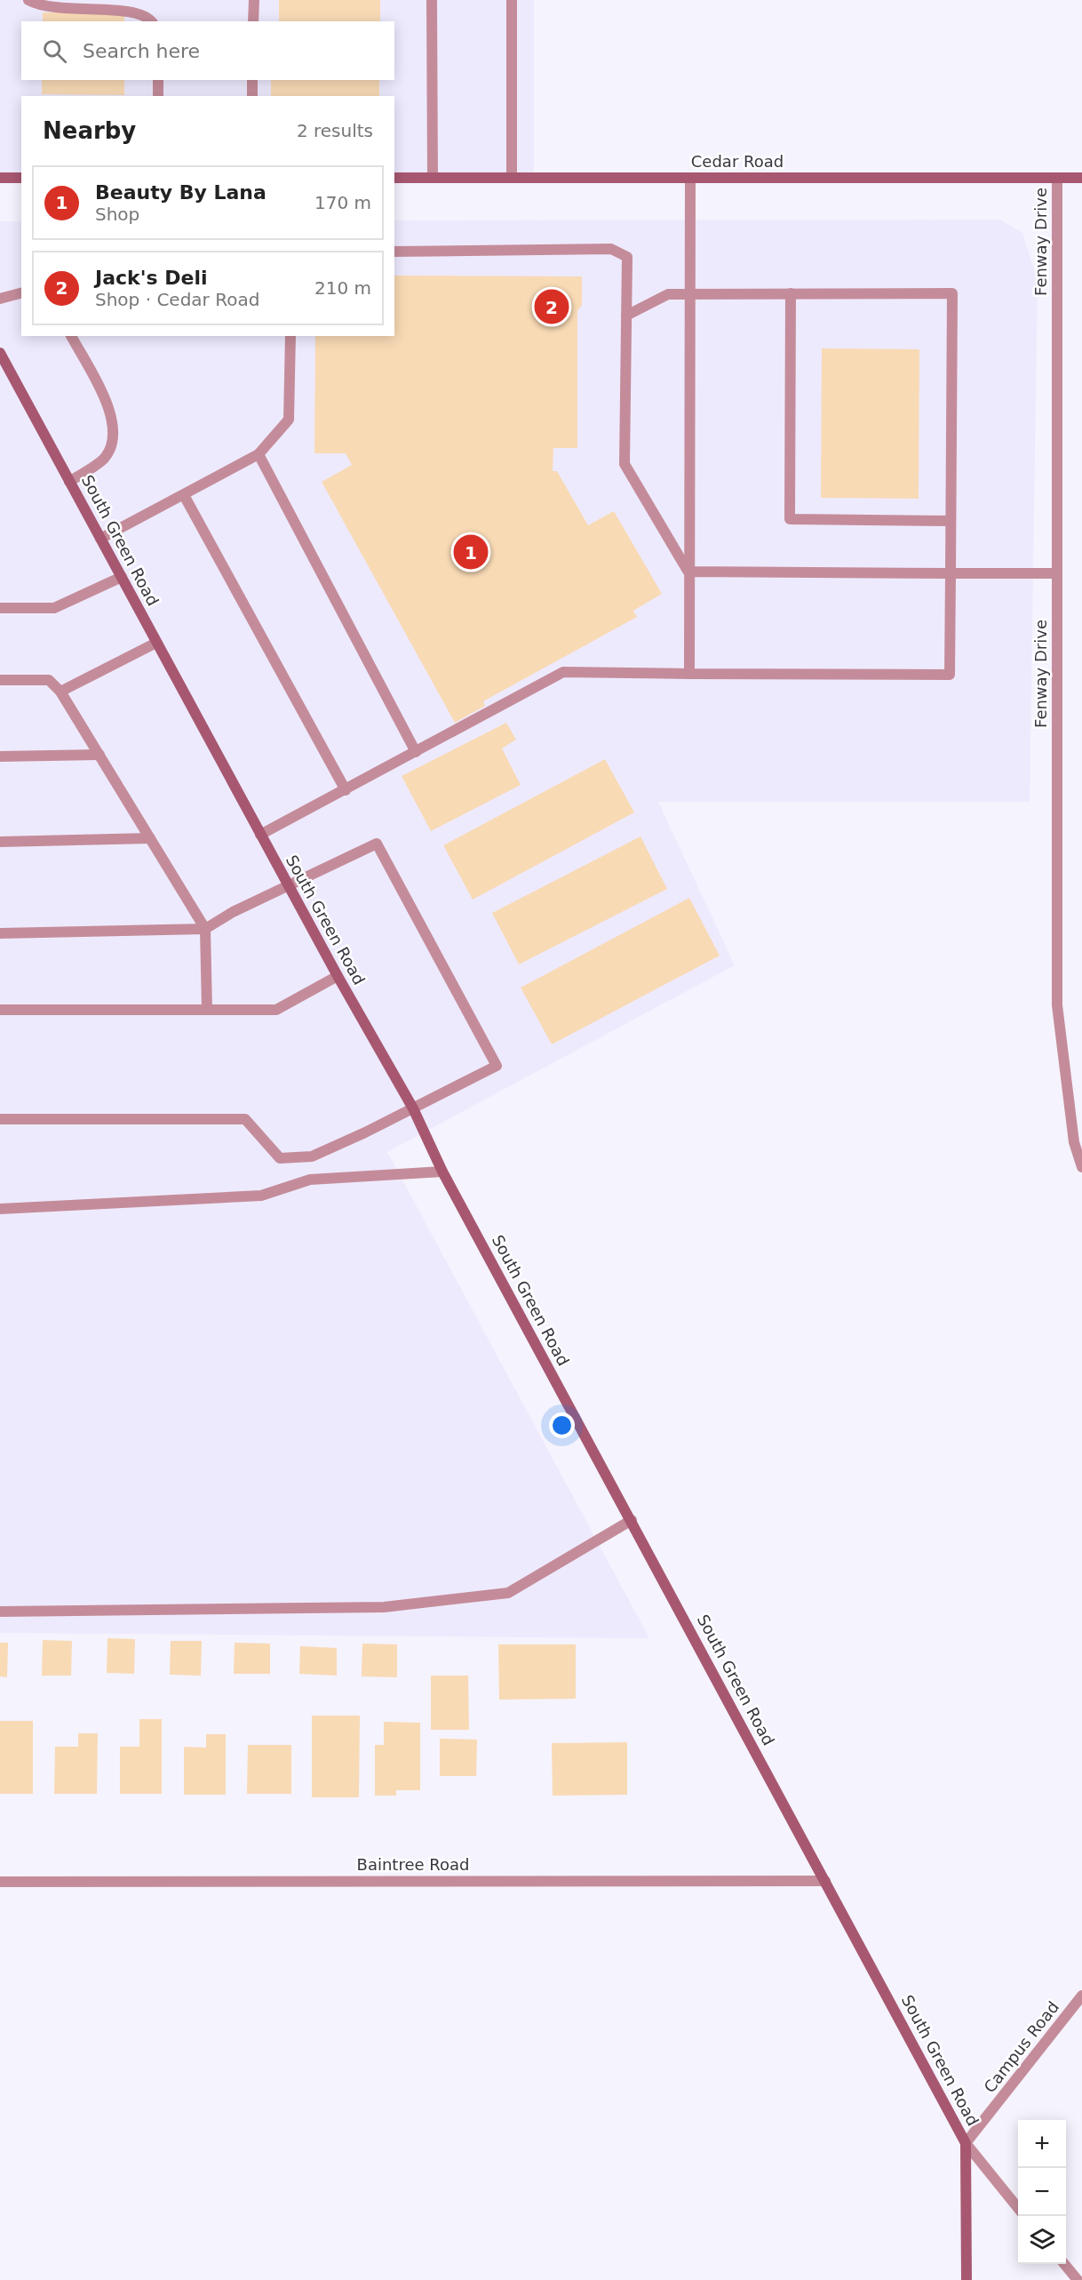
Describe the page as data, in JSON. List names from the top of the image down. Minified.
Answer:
{"streets":{"main road":["Cedar Road","South Green Road"],"street":["Fenway Drive","Baintree Road","Campus Road"]},"crossings":[["Cedar Road","Fenway Drive"],["South Green Road","Baintree Road"],["South Green Road","Campus Road"]],"page":{"search":"Search here","heading":["Nearby","2 results"],"list":[{"mark":"1","name":"Beauty By Lana","note":"Shop","value":"170 m"},{"mark":"2","name":"Jack's Deli","note":"Shop · Cedar Road","value":"210 m"}],"pins":["2","1"],"map_buttons":["+","−"]}}
